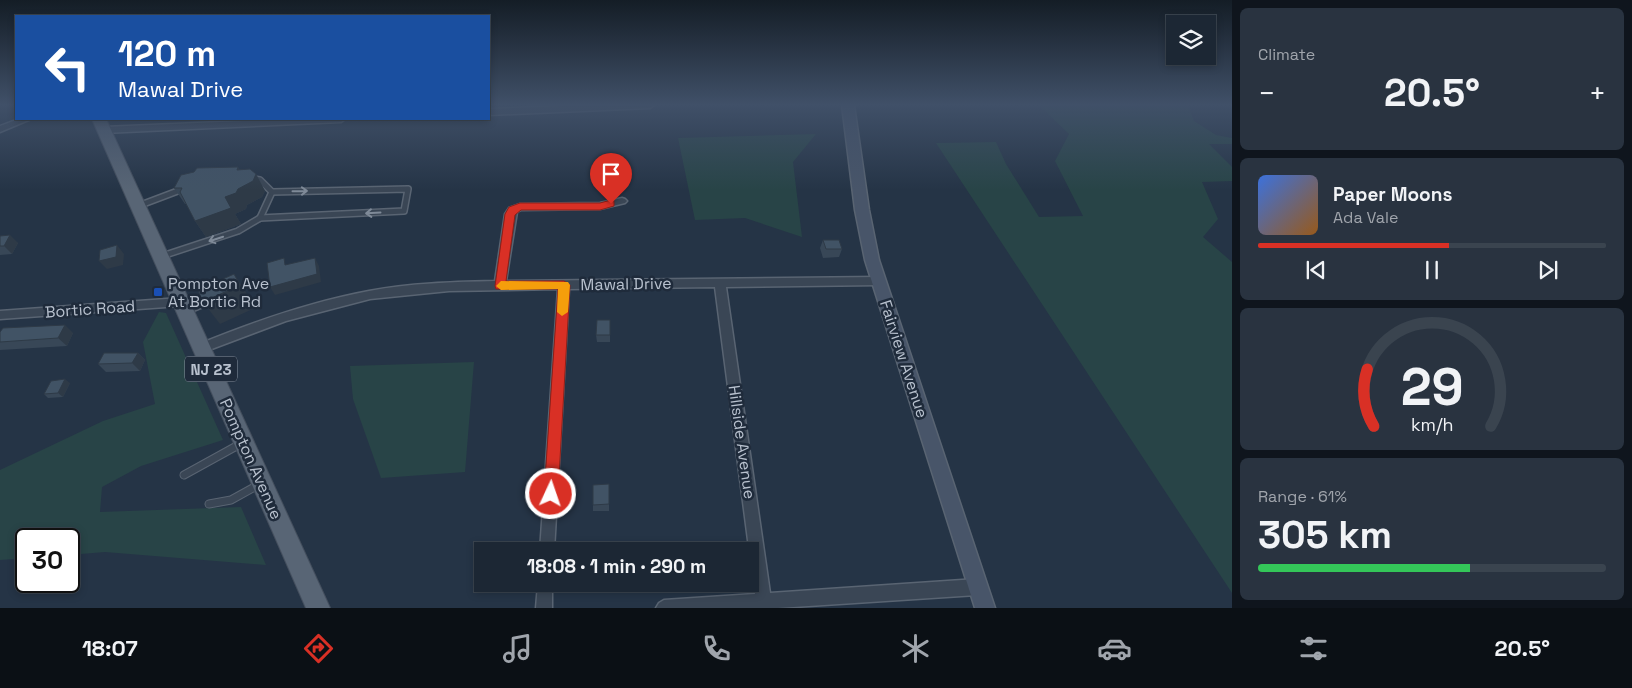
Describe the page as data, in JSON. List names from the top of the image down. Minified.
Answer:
{"streets":{"main road":["Fairview Avenue","NJ 23","Pompton Avenue"],"street":["Mawal Drive","Bortic Road","Hillside Avenue"]},"crossings":[["Mawal Drive","Fairview Avenue"],["Mawal Drive","Hillside Avenue"],["Mawal Drive","Pompton Avenue"],["Bortic Road","Pompton Avenue"]],"places":{"transit":["Pompton Ave At Bortic Rd"]},"page":{"tile":["Climate",["Range · 61%","305 km"]],"turn":["120 m","Mawal Drive"],"heat":["−","20.5°","+"],"song":["Paper Moons","Ada Vale"],"limit":"30","trip":"18:08 · 1 min · 290 m","tabs":["18:07","20.5°"],"gauge":["29","km/h"]}}
